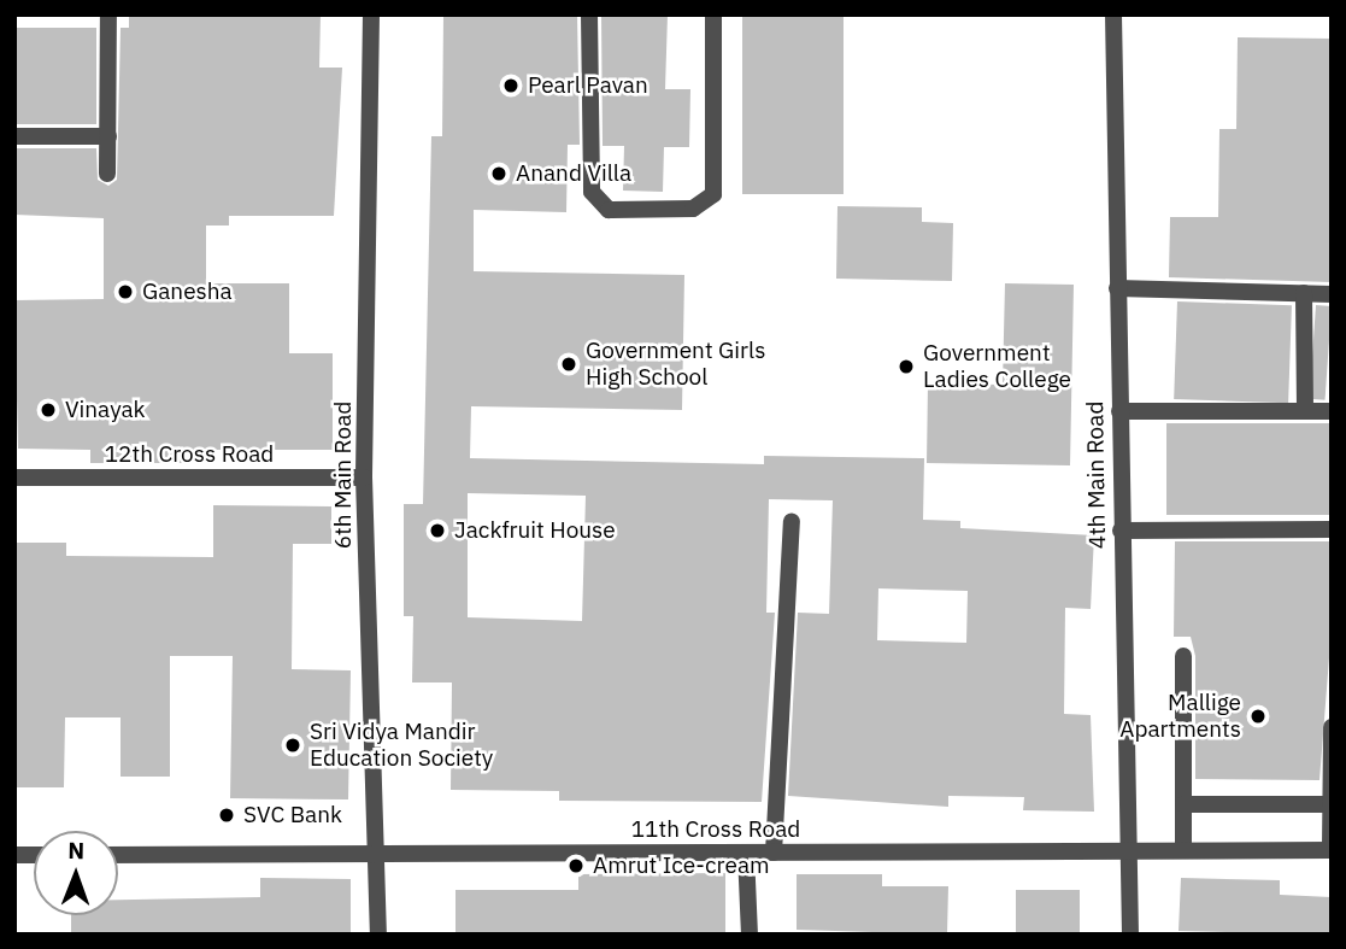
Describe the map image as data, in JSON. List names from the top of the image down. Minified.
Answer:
{"streets":{"street":["12th Cross Road","6th Main Road","4th Main Road","11th Cross Road"]},"crossings":[["12th Cross Road","6th Main Road"],["6th Main Road","11th Cross Road"],["4th Main Road","11th Cross Road"]],"places":["Pearl Pavan","Anand Villa","Ganesha","Government Girls High School","Government Ladies College","Vinayak","Jackfruit House","Mallige Apartments","Sri Vidya Mandir Education Society","SVC Bank","Amrut Ice-cream"],"north":"top"}
